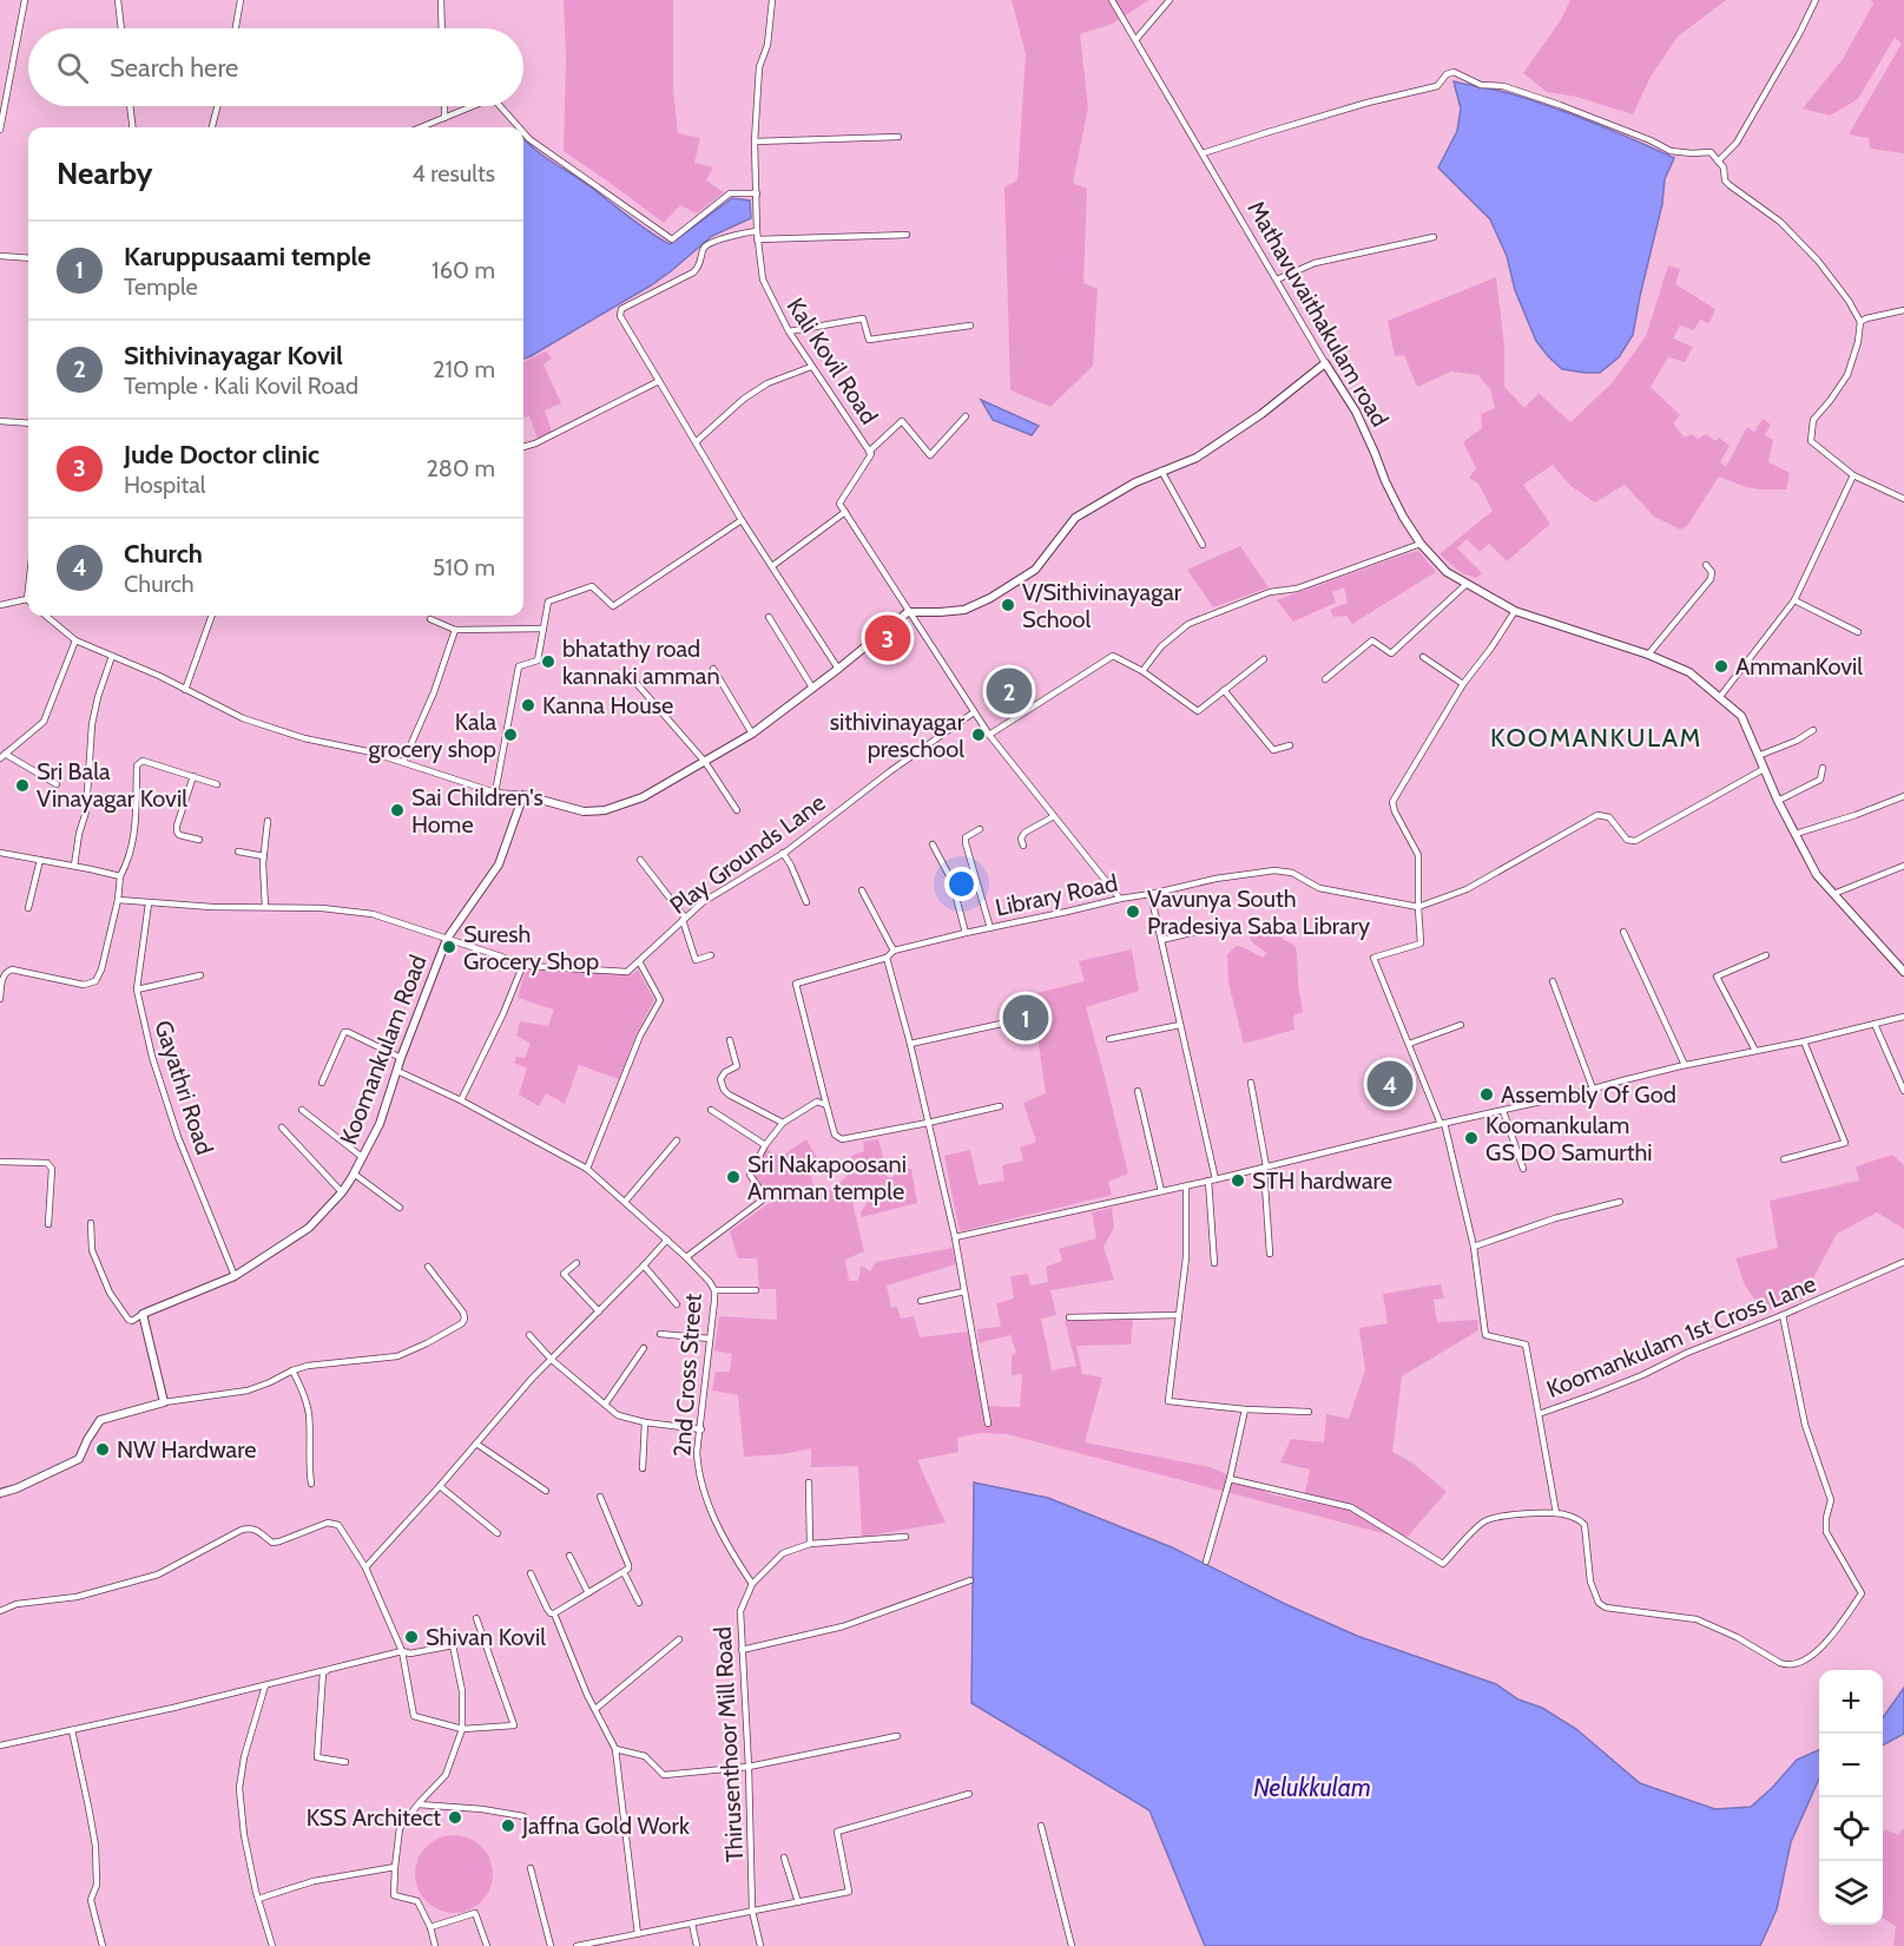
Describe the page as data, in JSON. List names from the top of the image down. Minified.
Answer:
{"streets":{"street":["Mathavuvaithakulam road","Kali Kovil Road","Play Grounds Lane","Library Road","Koomankulam Road","Gayathri Road","Koomankulam 1st Cross Lane","2nd Cross Street","Thirusenthoor Mill Road"]},"crossings":[["Play Grounds Lane","Koomankulam Road"],["Play Grounds Lane","Gayathri Road"],["Library Road","Koomankulam 1st Cross Lane"],["Koomankulam Road","Gayathri Road"],["Koomankulam Road","2nd Cross Street"],["2nd Cross Street","Thirusenthoor Mill Road"]],"districts":["KOOMANKULAM"],"water":["Nelukkulam"],"places":["V/Sithivinayagar School","bhatathy road kannaki amman","AmmanKovil","Kanna House","Kala grocery shop","sithivinayagar preschool","Sri Bala Vinayagar Kovil","Sai Children's Home","Vavunya South Pradesiya Saba Library","Suresh Grocery Shop","Assembly Of God","Koomankulam GS DO Samurthi","Sri Nakapoosani Amman temple","STH hardware","NW Hardware","Shivan Kovil","KSS Architect","Jaffna Gold Work"],"page":{"search":"Search here","heading":["Nearby","4 results"],"list":[{"mark":"1","name":"Karuppusaami temple","note":"Temple","value":"160 m"},{"mark":"2","name":"Sithivinayagar Kovil","note":"Temple · Kali Kovil Road","value":"210 m"},{"mark":"3","name":"Jude Doctor clinic","note":"Hospital","value":"280 m"},{"mark":"4","name":"Church","note":"Church","value":"510 m"}],"pins":["3","2","1","4"],"map_buttons":["+","−"]}}
